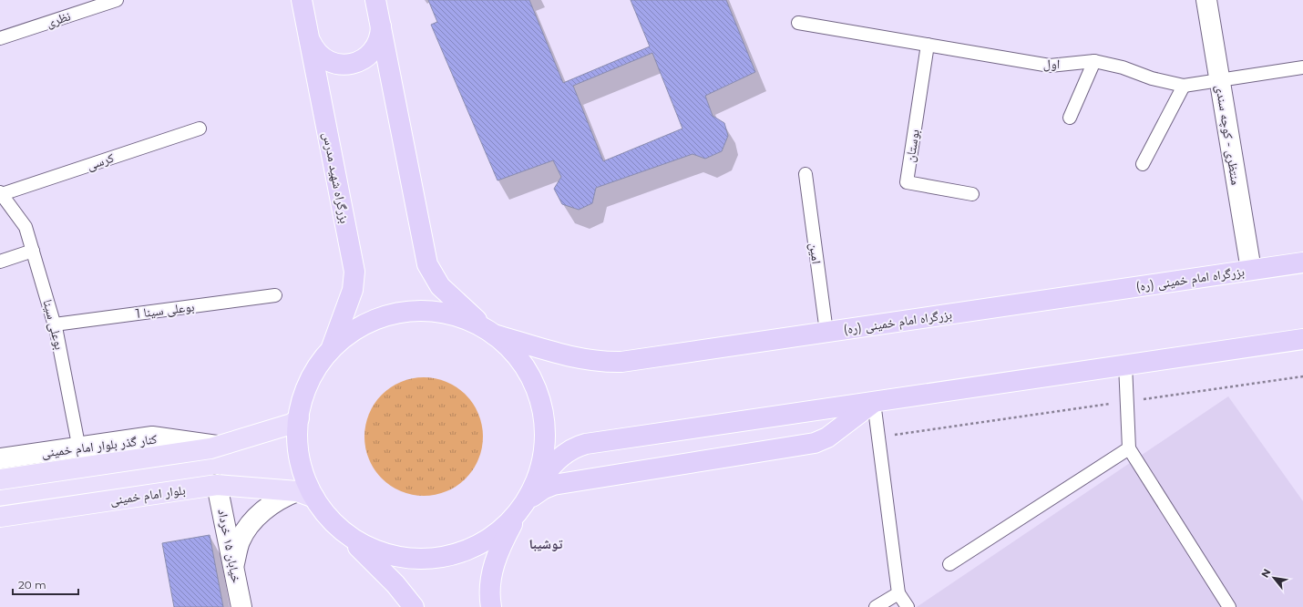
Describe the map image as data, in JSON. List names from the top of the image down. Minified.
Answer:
{"streets":{"highway":["بزرگراه شهید مدرس","بزرگراه امام خمینی (ره)"],"main road":["بلوار امام خمینی"],"street":["منتظری - کوچه سندی","کنار گذر بلوار امام خمینی","خیابان ۱۵ خرداد"],"lane":["نظری","اول","بوستان","کرسی","امین","بوعلی سینا 1","بوعلی سینا"]},"crossings":[["اول","منتظری - کوچه سندی"],["اول","بوستان"],["منتظری - کوچه سندی","بزرگراه امام خمینی (ره)"],["کرسی","بوعلی سینا"],["امین","بزرگراه امام خمینی (ره)"],["بوعلی سینا 1","بوعلی سینا"],["بوعلی سینا","کنار گذر بلوار امام خمینی"],["بلوار امام خمینی","خیابان ۱۵ خرداد"]],"districts":["توشیبا"],"scale_bar":"20 m","north":"top left"}
